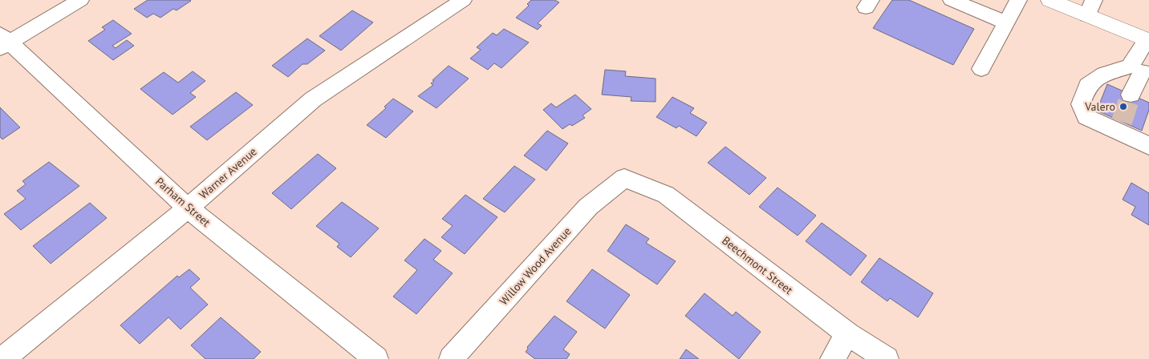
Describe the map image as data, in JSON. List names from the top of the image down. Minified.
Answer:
{"streets":{"street":["Warner Avenue","Parham Street","Beechmont Street","Willow Wood Avenue"]},"crossings":[["Warner Avenue","Parham Street"],["Beechmont Street","Willow Wood Avenue"]],"places":["Valero"]}
